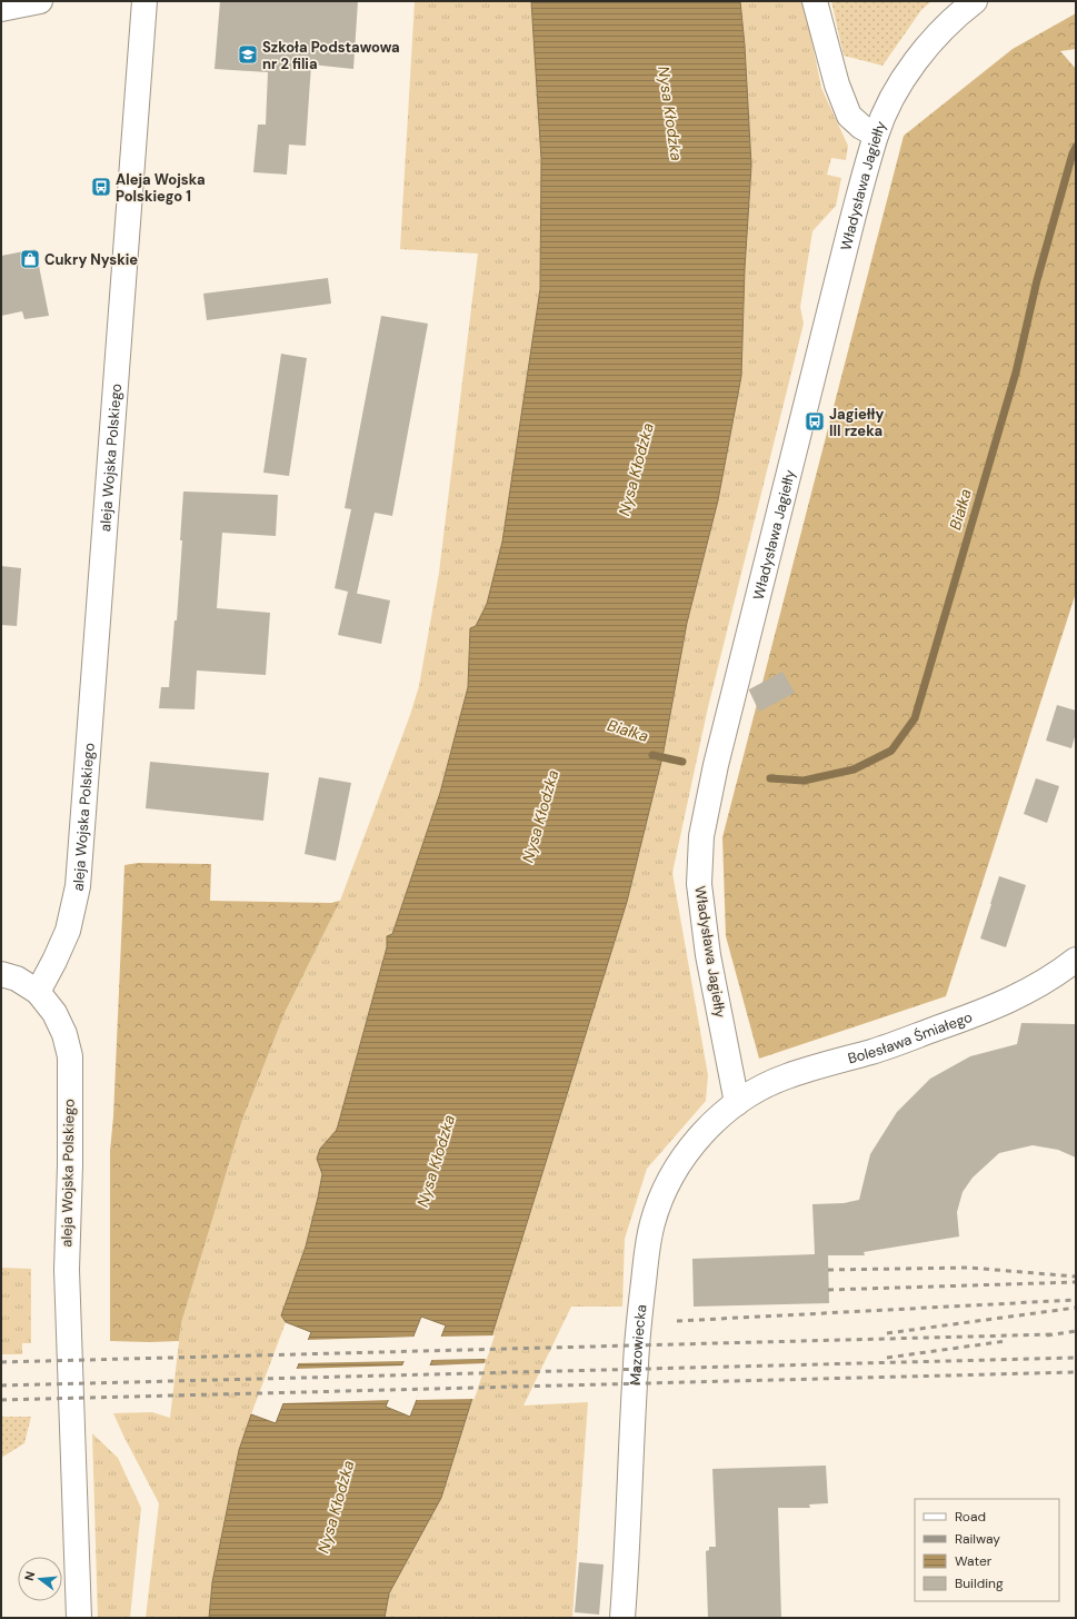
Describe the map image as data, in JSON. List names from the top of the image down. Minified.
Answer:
{"streets":{"street":["Władysława Jagiełły","aleja Wojska Polskiego","Bolesława Śmiałego","Mazowiecka"]},"crossings":[["Władysława Jagiełły","Bolesława Śmiałego"],["Władysława Jagiełły","Mazowiecka"],["Bolesława Śmiałego","Mazowiecka"]],"water":["Nysa Kłodzka","Białka"],"places":{"school or university":["Szkoła Podstawowa nr 2 filia"],"bus stop":["Aleja Wojska Polskiego 1","Jagiełły III rzeka"],"shop":["Cukry Nyskie"]},"legend":["Road","Railway","Water","Building"],"north":"left"}
